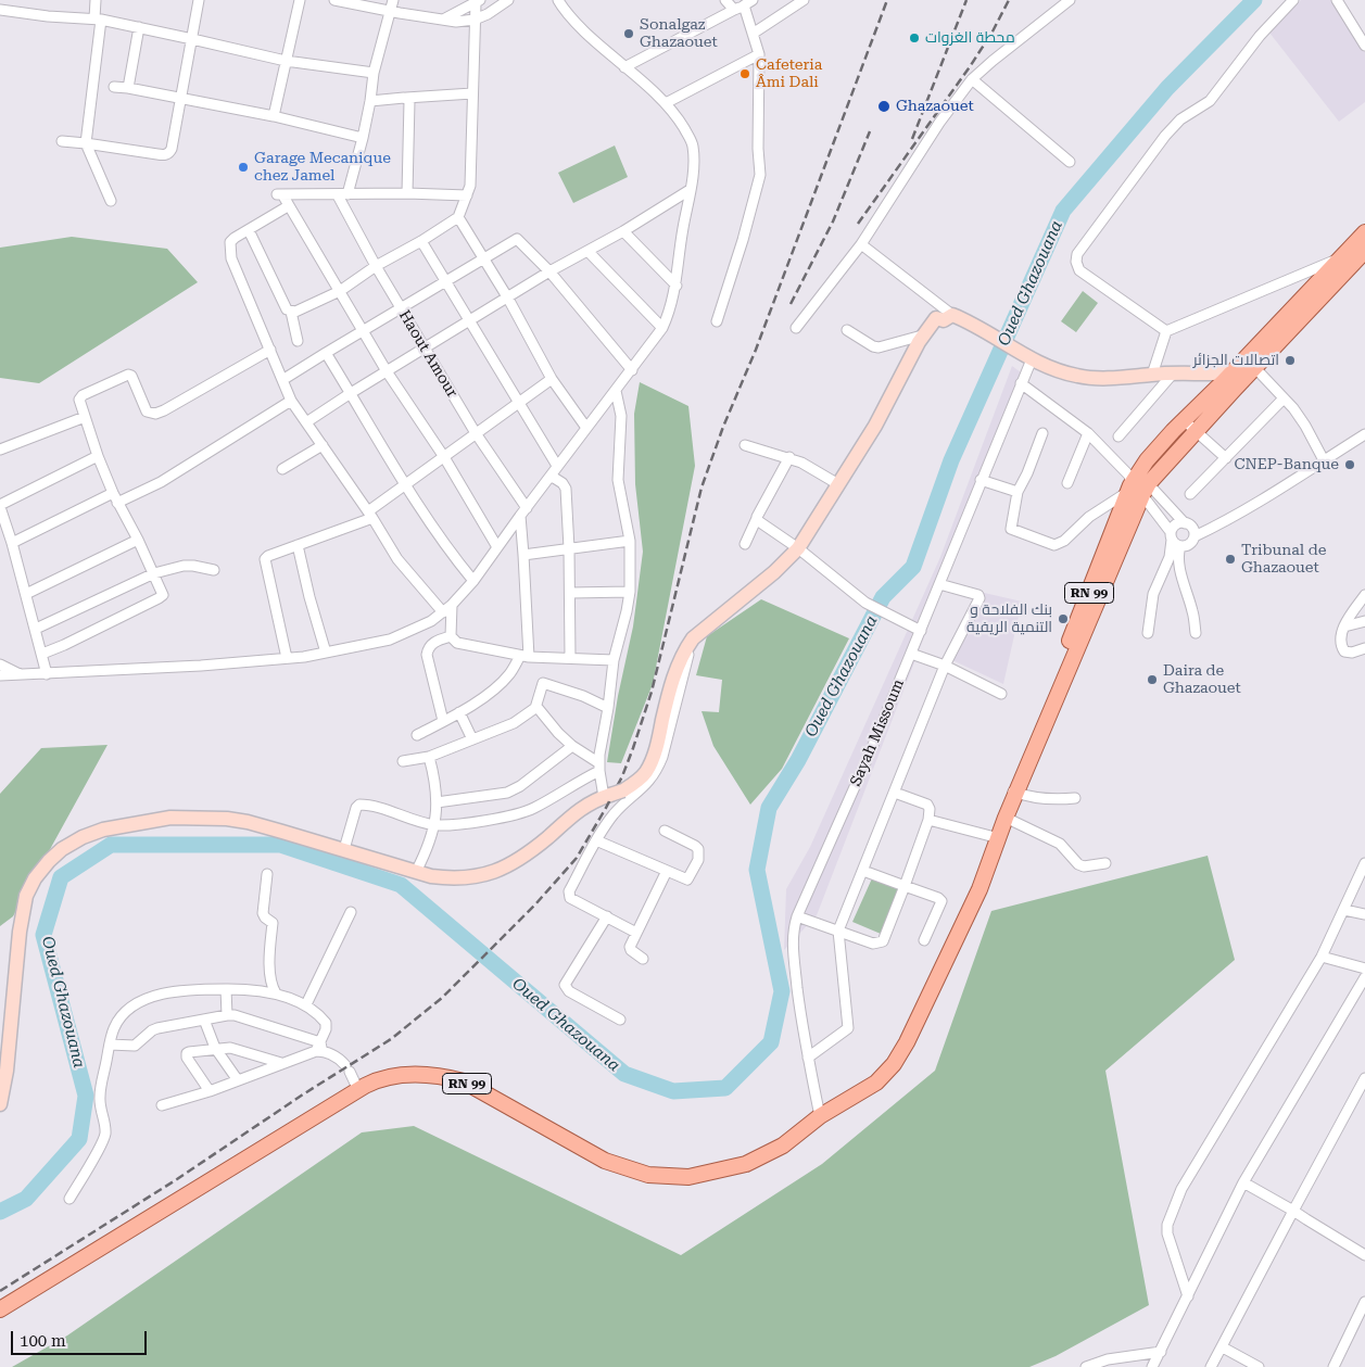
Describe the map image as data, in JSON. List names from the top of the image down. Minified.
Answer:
{"streets":{"main road":["RN 99"],"street":["Haout Amour","Sayah Missoum"]},"crossings":[["RN 99","Sayah Missoum"]],"water":["Oued Ghazouana"],"places":["Sonalgaz Ghazaouet","محطة الغزوات","Cafeteria Âmi Dali","Ghazaouet","Garage Mecanique chez Jamel","اتصالات الجزائر","CNEP-Banque","Tribunal de Ghazaouet","بنك الفلاحة و التنمية الريفية","Daira de Ghazaouet"],"scale_bar":"100 m"}
